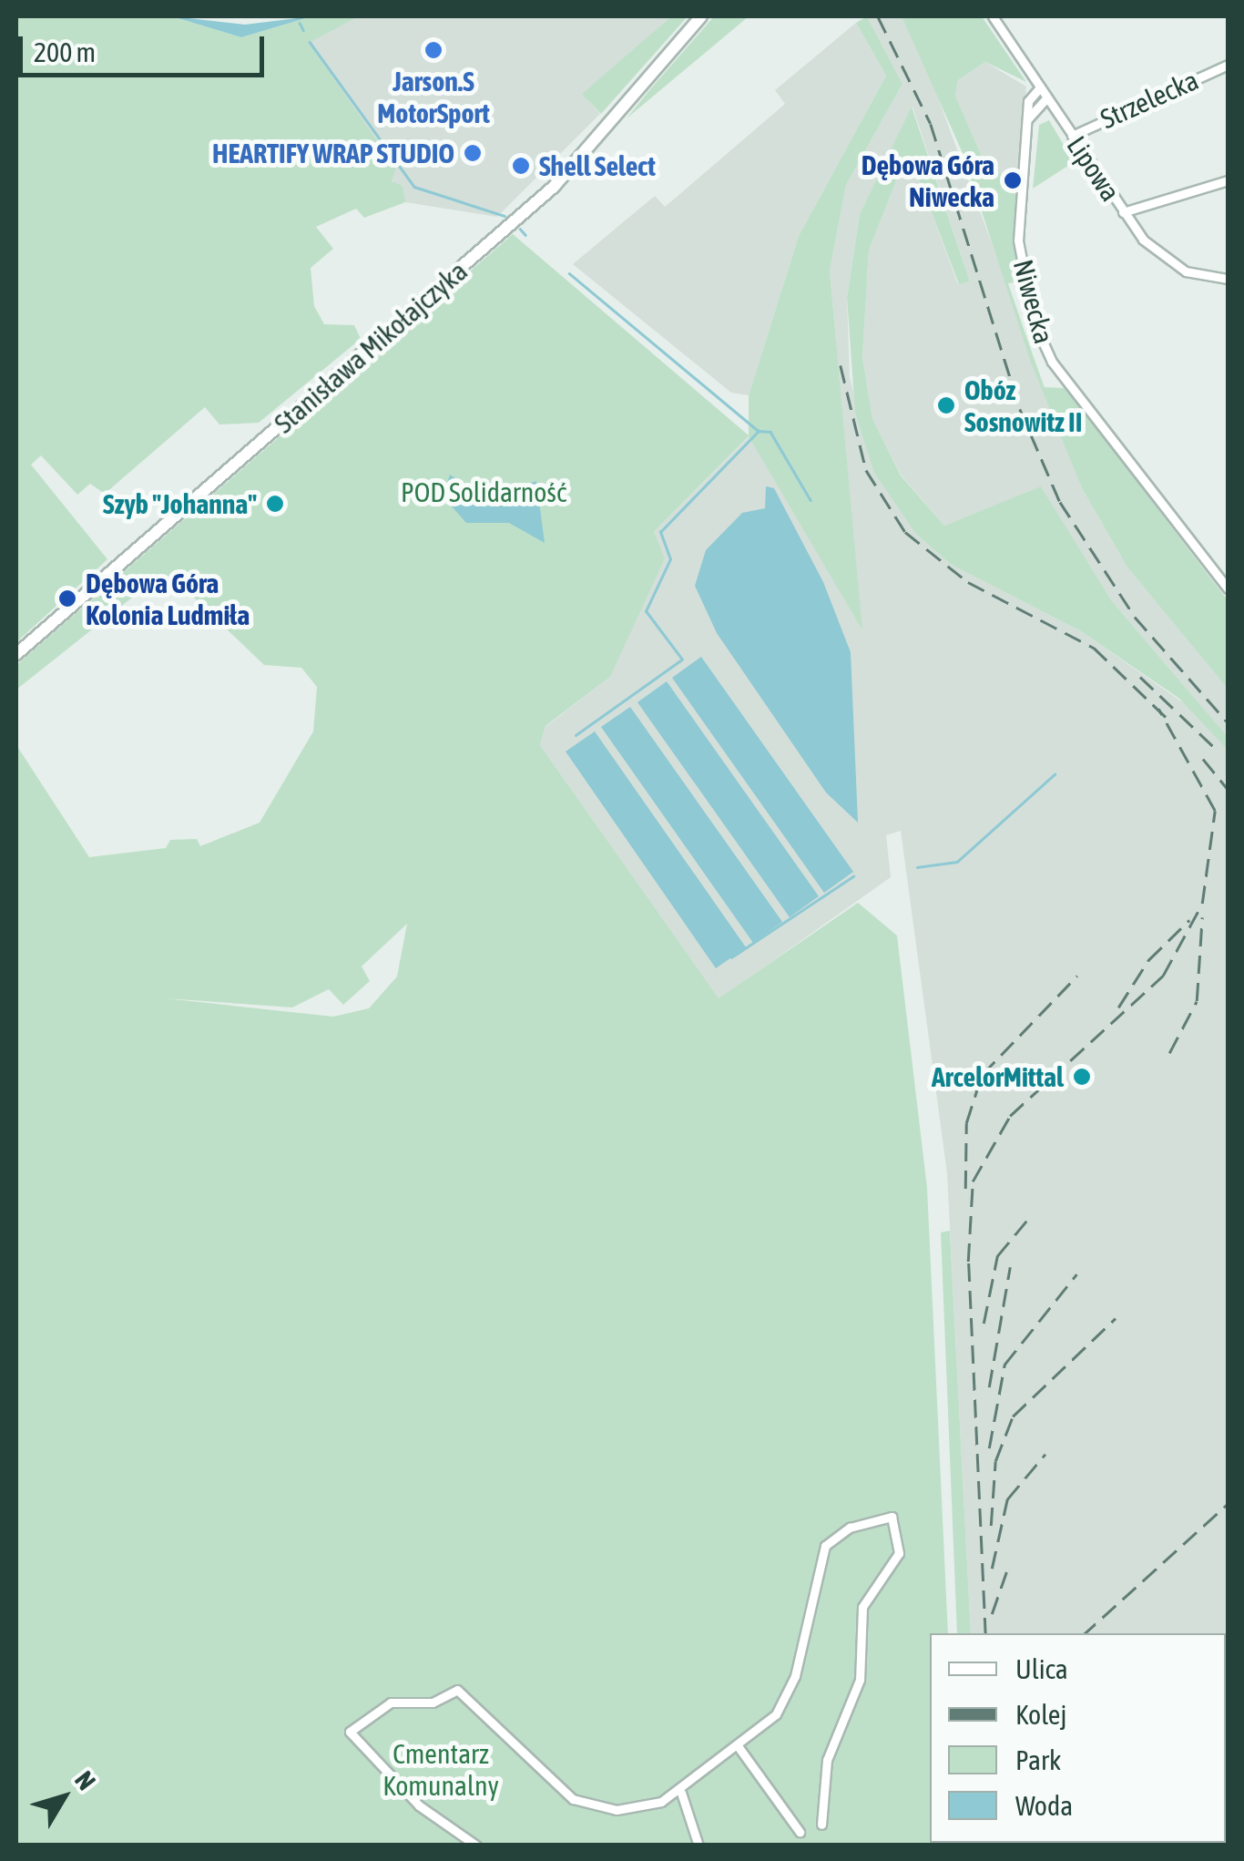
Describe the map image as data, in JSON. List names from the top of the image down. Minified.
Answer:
{"streets":{"street":["Strzelecka","Lipowa","Niwecka","Stanisława Mikołajczyka"]},"crossings":[["Strzelecka","Lipowa"],["Lipowa","Niwecka"]],"parks":["POD Solidarność","Cmentarz Komunalny"],"places":["Jarson.S MotorSport","HEARTIFY WRAP STUDIO","Shell Select","Dębowa Góra Niwecka","Obóz Sosnowitz II","Szyb \"Johanna\"","Dębowa Góra Kolonia Ludmiła","ArcelorMittal"],"legend":["Ulica","Kolej","Park","Woda"],"scale_bar":"200 m","north":"top right"}
